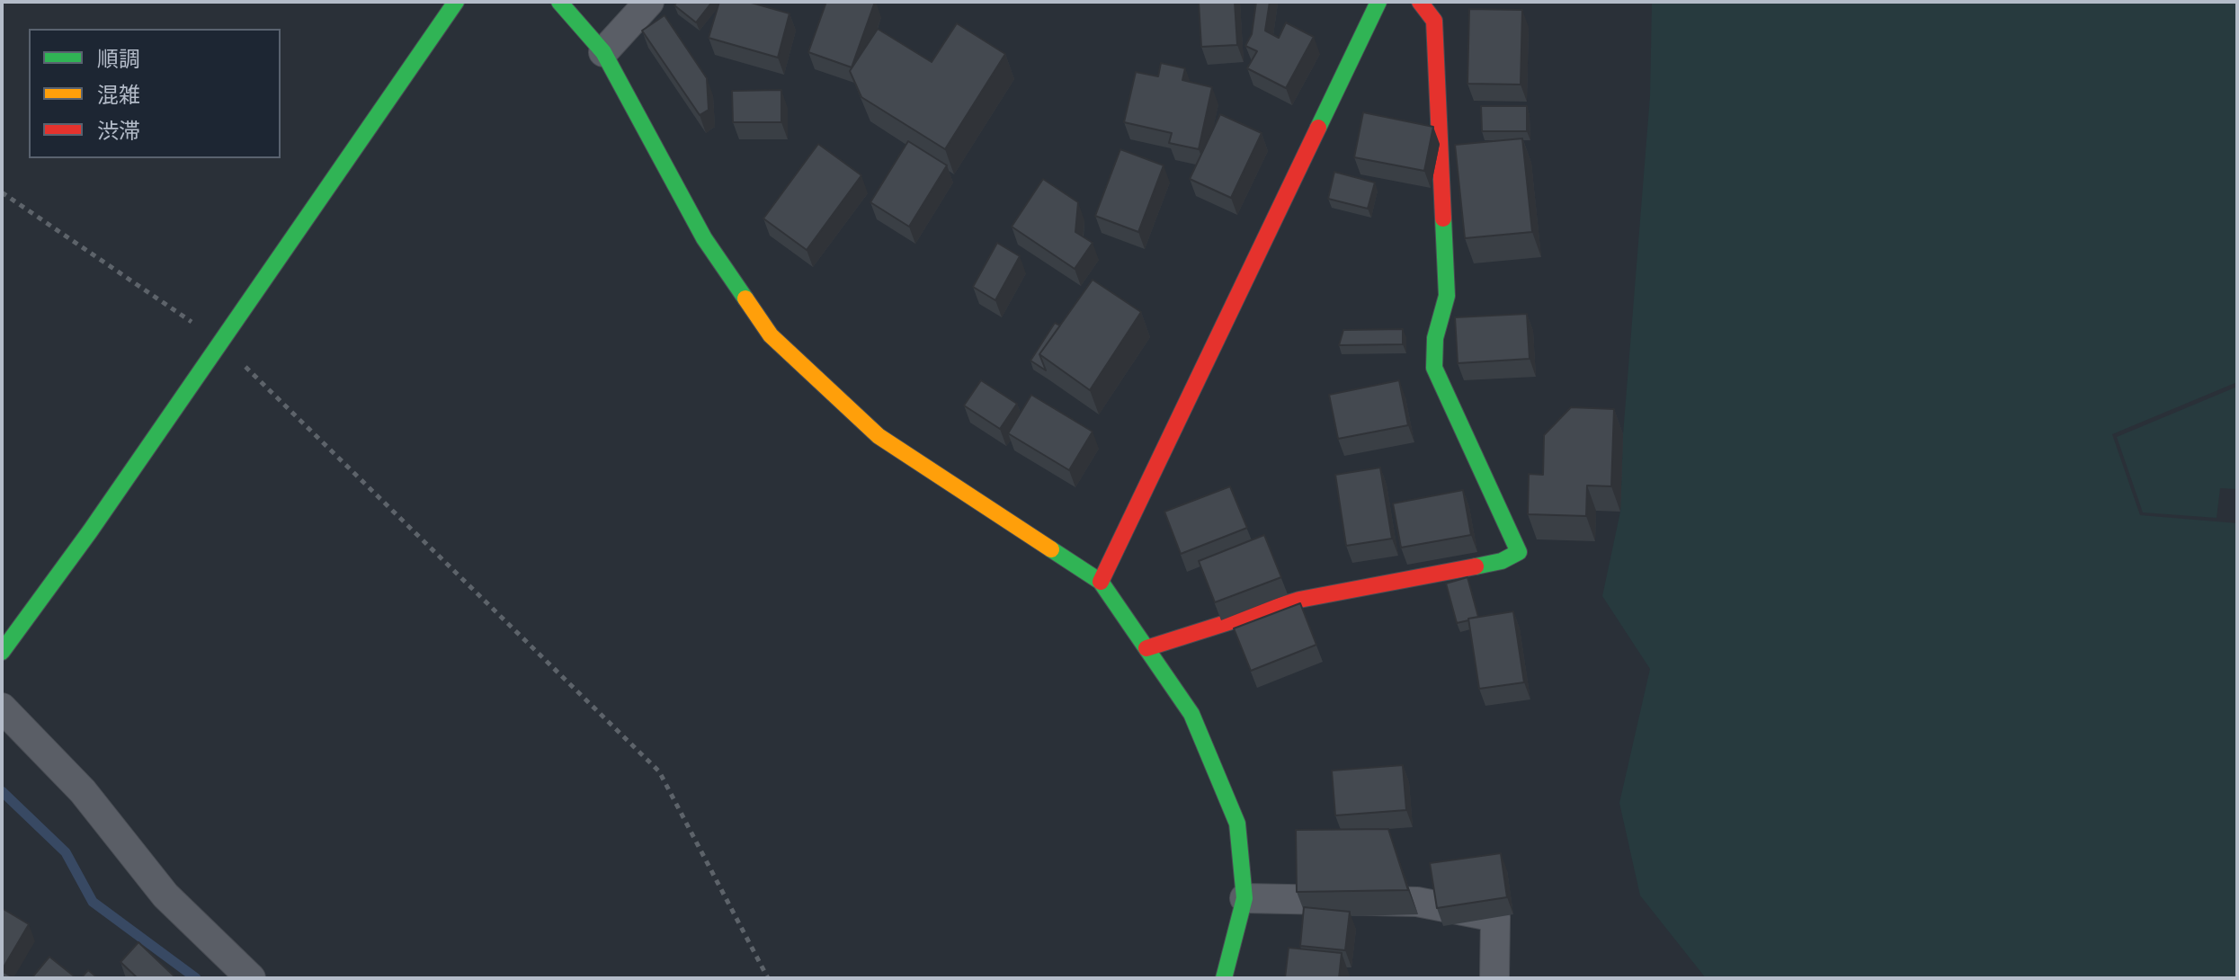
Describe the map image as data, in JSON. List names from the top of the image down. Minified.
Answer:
{"legend":["順調","混雑","渋滞"]}
